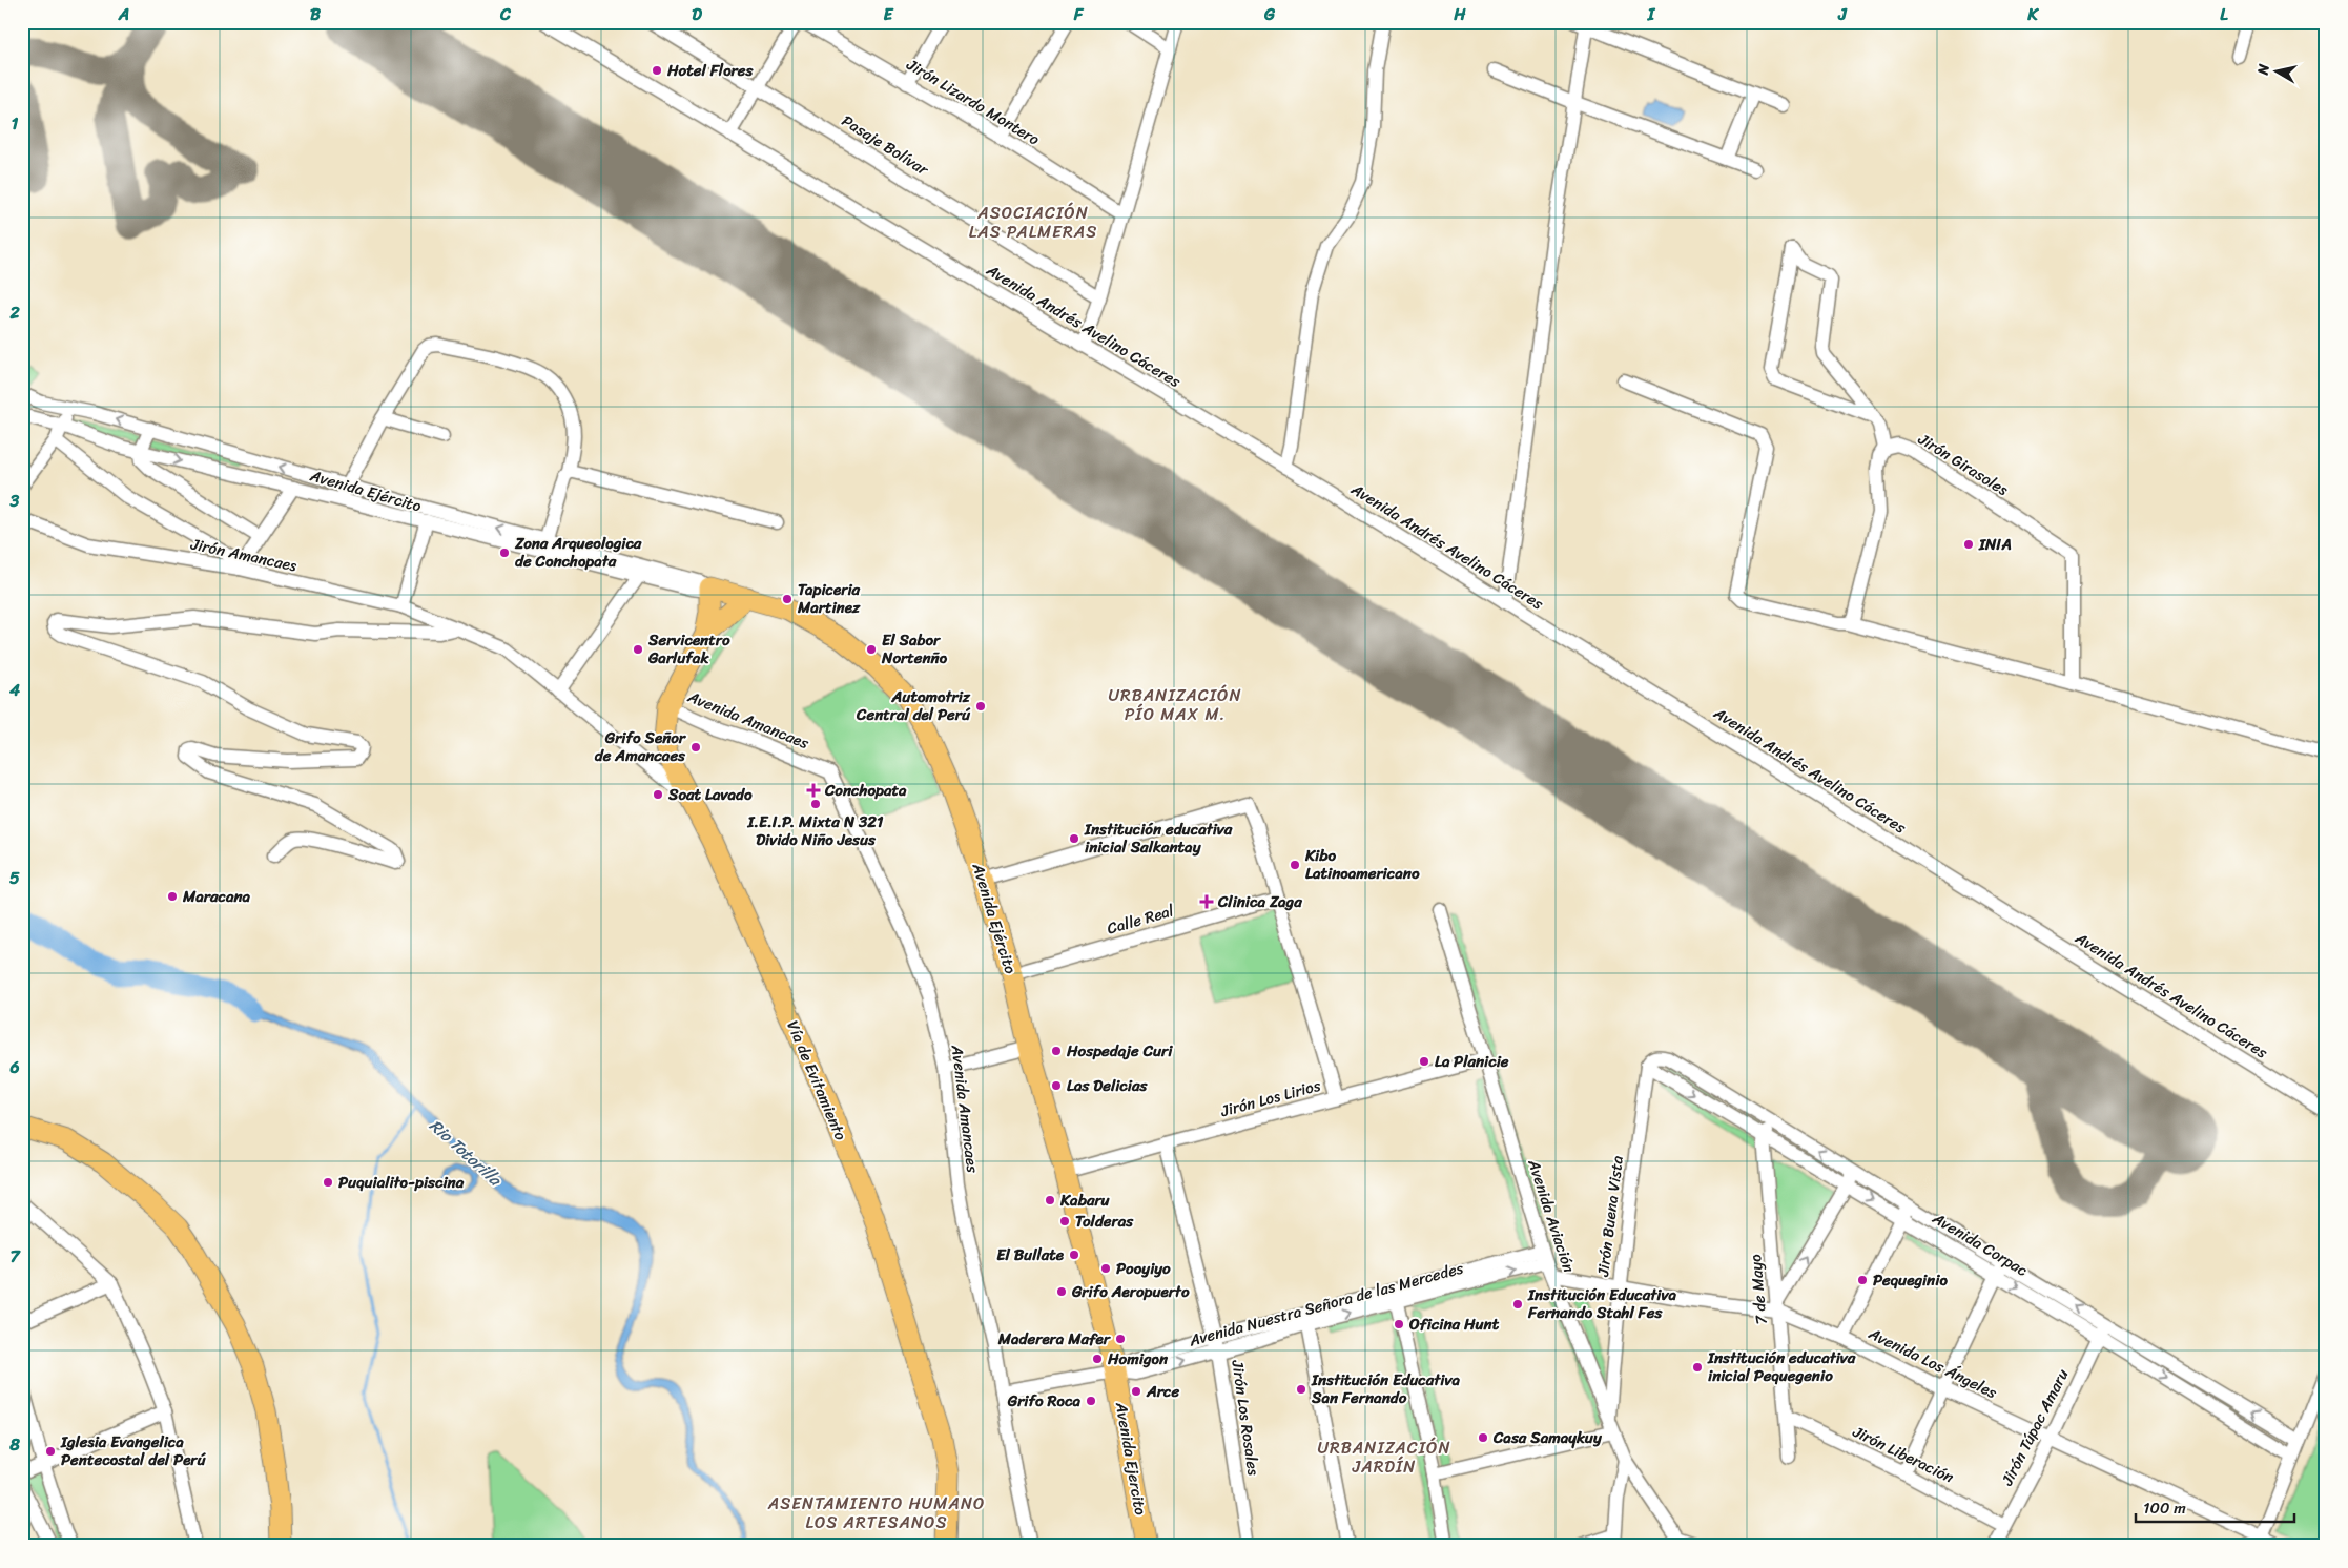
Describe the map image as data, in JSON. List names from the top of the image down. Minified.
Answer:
{"streets":{"highway":["Avenida Ejército","Vía de Evitamiento","Avenida Ejercito"],"street":["Jirón Lizardo Montero","Pasaje Bolívar","Avenida Andrés Avelino Cáceres","Jirón Girasoles","Jirón Amancaes","Avenida Amancaes","Calle Real","Jirón Los Lirios","Avenida Aviación","Jirón Buena Vista","Avenida Corpac","7 de Mayo","Avenida Nuestra Señora de las Mercedes","Avenida Los Ángeles","Jirón Los Rosales","Jirón Túpac Amaru","Jirón Liberación"]},"crossings":[["Avenida Ejército","Calle Real"],["Avenida Ejército","Vía de Evitamiento"],["Avenida Ejército","Jirón Los Lirios"],["Avenida Ejército","Avenida Nuestra Señora de las Mercedes"],["Avenida Ejército","Avenida Ejercito"],["Jirón Amancaes","Vía de Evitamiento"],["Avenida Amancaes","Vía de Evitamiento"],["Avenida Amancaes","Avenida Nuestra Señora de las Mercedes"],["Jirón Los Lirios","Avenida Aviación"],["Jirón Los Lirios","Jirón Los Rosales"],["Avenida Aviación","Jirón Buena Vista"],["Avenida Aviación","Avenida Nuestra Señora de las Mercedes"],["Avenida Aviación","Avenida Los Ángeles"],["Jirón Buena Vista","Avenida Corpac"],["Jirón Buena Vista","Avenida Los Ángeles"],["Avenida Corpac","7 de Mayo"],["Avenida Corpac","Jirón Túpac Amaru"],["7 de Mayo","Avenida Los Ángeles"],["7 de Mayo","Jirón Liberación"],["Avenida Nuestra Señora de las Mercedes","Avenida Los Ángeles"],["Avenida Nuestra Señora de las Mercedes","Jirón Los Rosales"],["Avenida Nuestra Señora de las Mercedes","Avenida Ejercito"],["Avenida Los Ángeles","Jirón Túpac Amaru"],["Jirón Túpac Amaru","Jirón Liberación"]],"districts":["ASOCIACIÓN LAS PALMERAS","URBANIZACIÓN PÍO MAX M.","URBANIZACIÓN JARDÍN","ASENTAMIENTO HUMANO LOS ARTESANOS"],"water":["Rio Totorilla"],"places":{"other":["Hotel Flores","INIA","Zona Arqueologica de Conchopata","Tapiceria Martinez","Servicentro Garlufak","El Sabor Nortenño","Automotriz Central del Perú","Grifo Señor de Amancaes","Soat Lavado","I.E.I.P. Mixta N 321 Divido Niño Jesus","Institución educativa inicial Salkantay","Kibo Latinoamericano","Maracana","Hospedaje Curi","La Planicie","Las Delicias","Puquialito-piscina","Kabaru","Tolderas","El Bullate","Pooyiyo","Pequeginio","Grifo Aeropuerto","Institución Educativa Fernando Stahl Fes","Oficina Hunt","Maderera Mafer","Homigon","Institución educativa inicial Pequegenio","Institución Educativa San Fernando","Arce","Grifo Roca","Casa Samaykuy","Iglesia Evangelica Pentecostal del Perú"],"health":["Conchopata","Clinica Zaga"]},"scale_bar":"100 m","north":"left","grid":{"columns":["A","B","C","D","E","F","G","H","I","J","K","L"],"rows":["1","2","3","4","5","6","7","8"]}}
